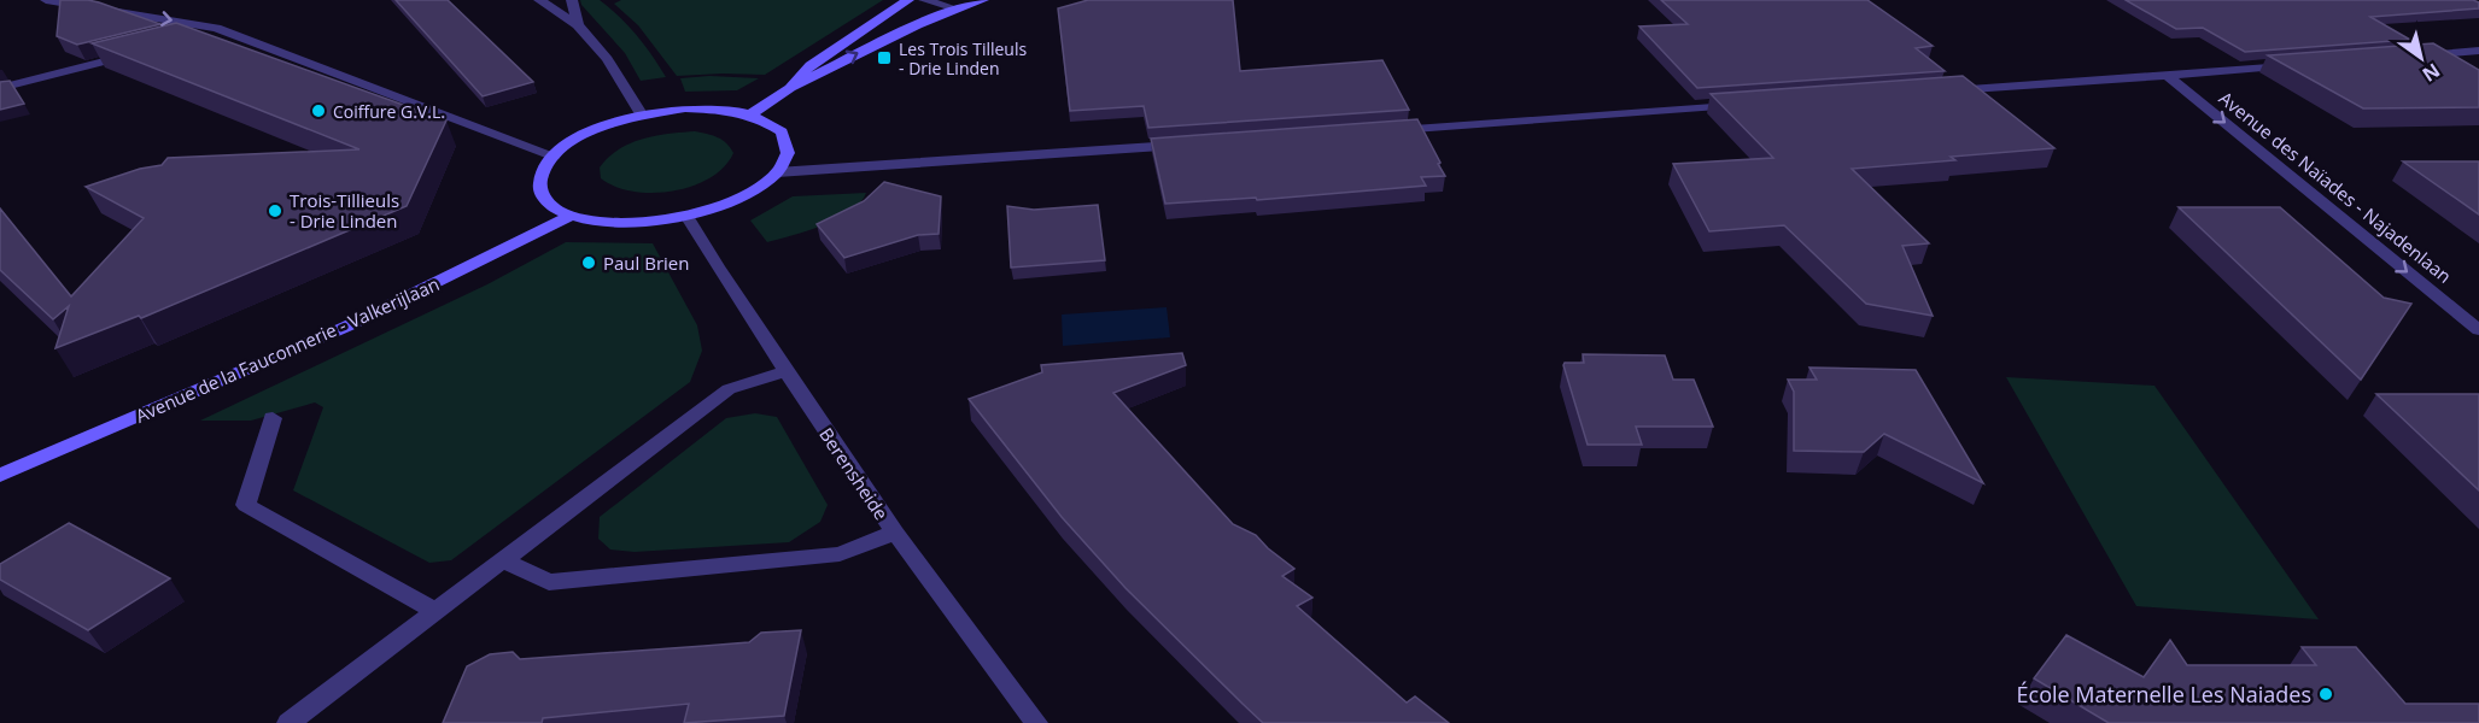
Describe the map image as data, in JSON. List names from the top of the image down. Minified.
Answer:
{"streets":{"street":["Avenue des Naïades - Najadenlaan","Avenue de la Fauconnerie - Valkerijlaan","Berensheide"]},"one_way":["Avenue des Naïades - Najadenlaan"],"places":{"transit":["Les Trois Tilleuls - Drie Linden"],"other":["Coiffure G.V.L.","Trois-Tillieuls - Drie Linden","Paul Brien","École Maternelle Les Naiades"]},"north":"bottom right"}
